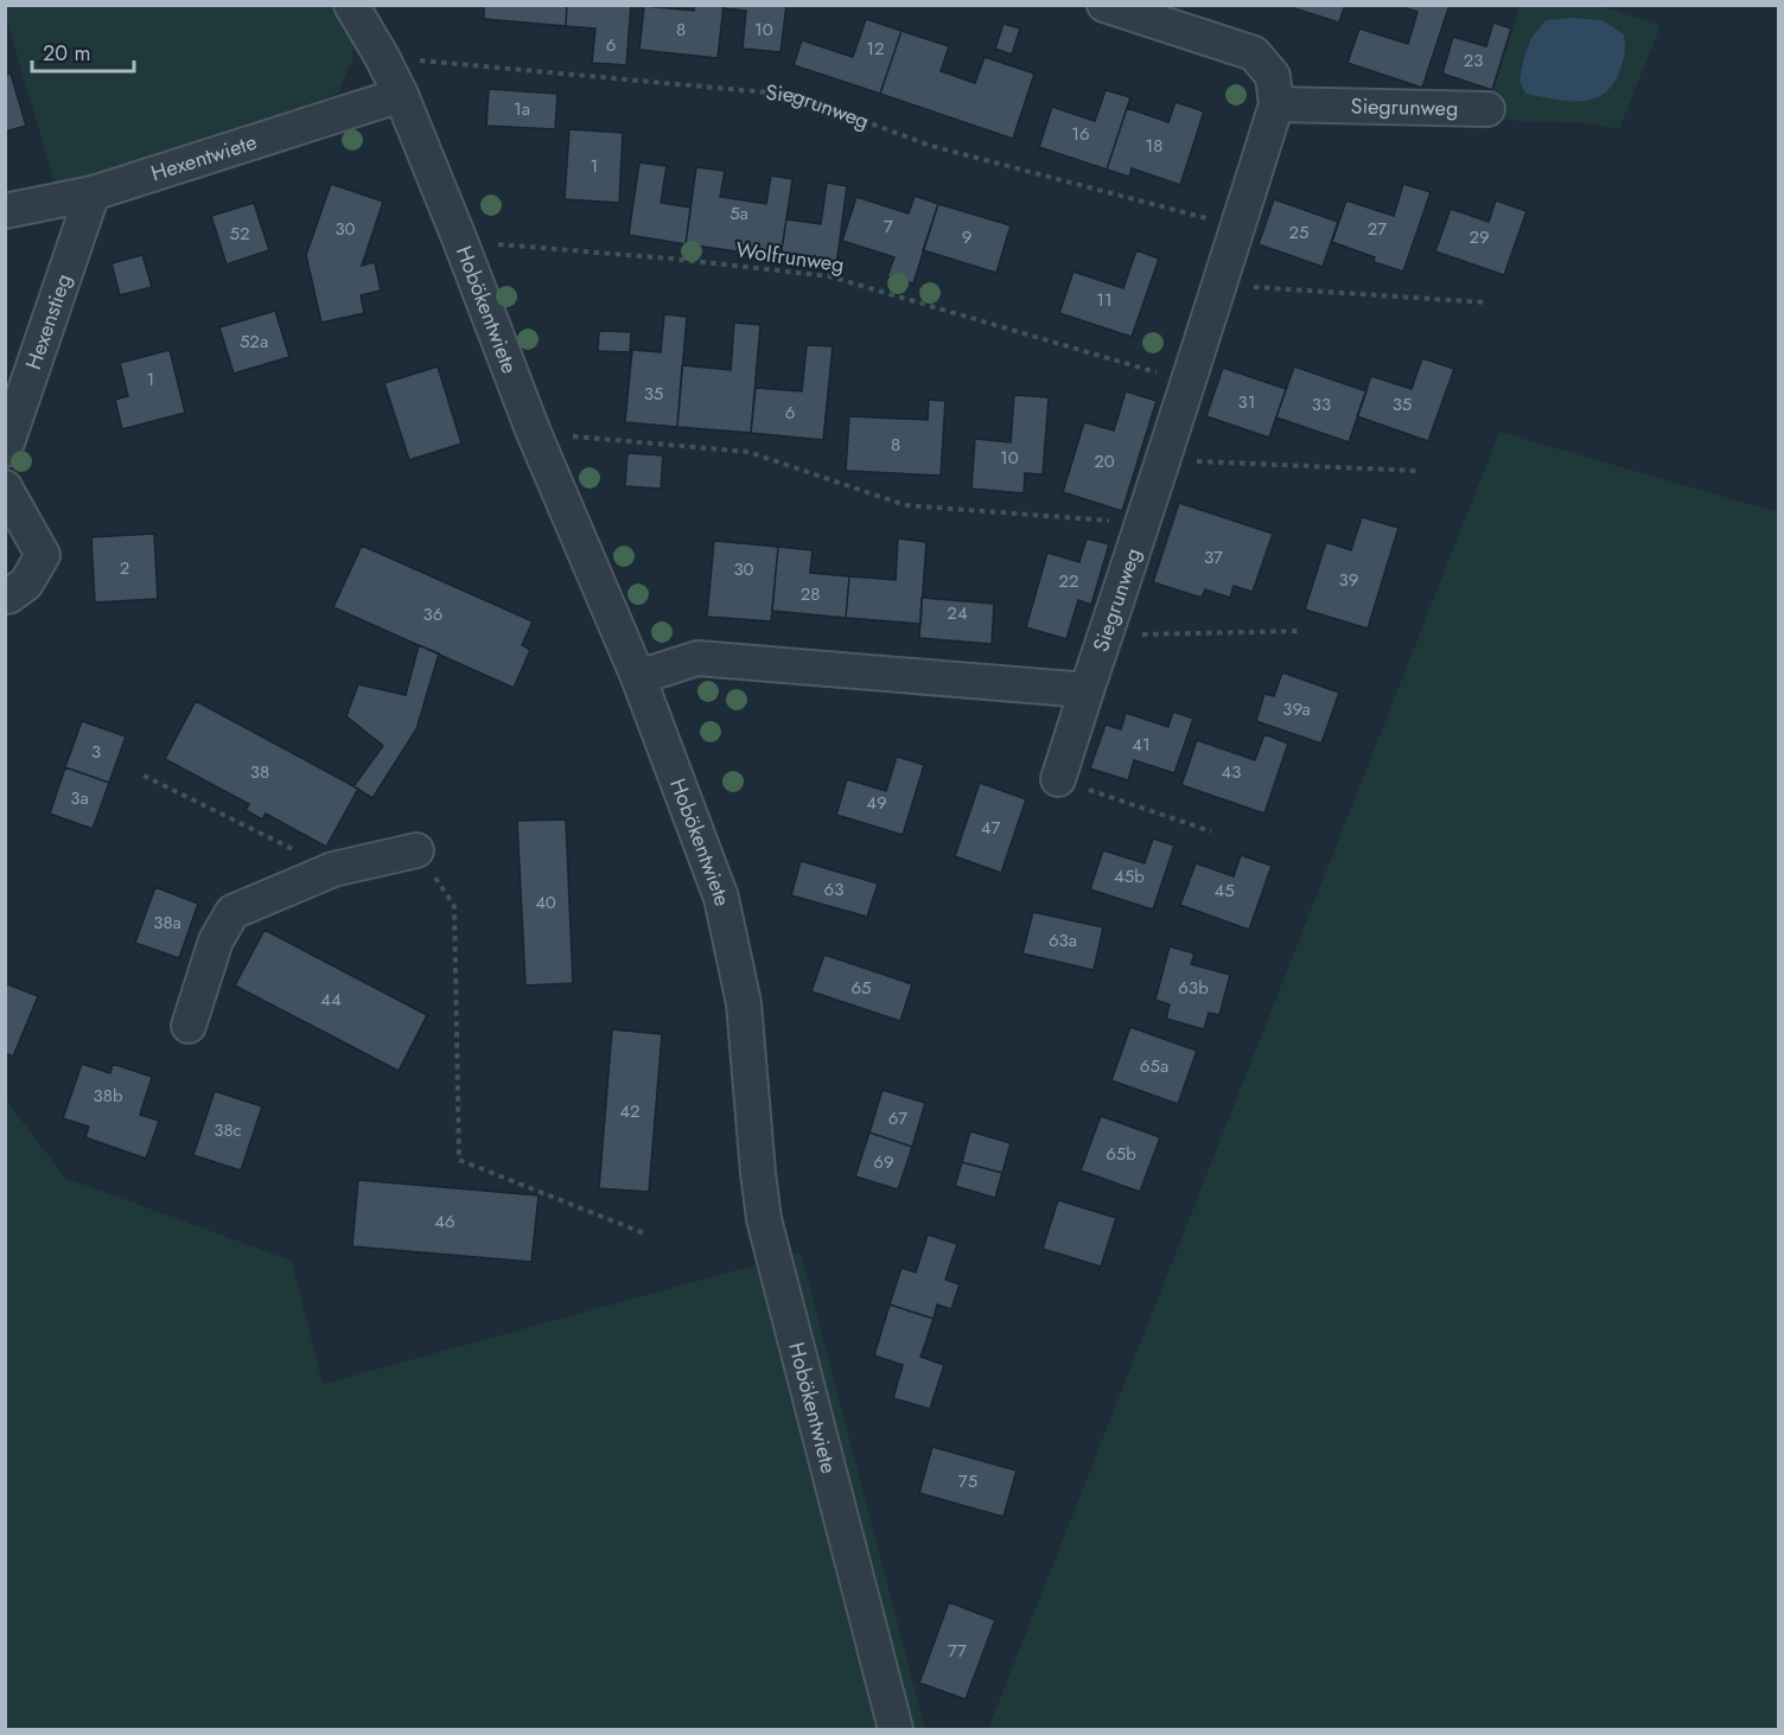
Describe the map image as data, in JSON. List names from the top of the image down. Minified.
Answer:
{"streets":{"street":["Siegrunweg","Hexentwiete","Hobökentwiete","Hexenstieg"],"path":["Wolfrunweg"]},"crossings":[["Siegrunweg","Wolfrunweg"],["Siegrunweg","Hobökentwiete"],["Hexentwiete","Hobökentwiete"],["Hexentwiete","Hexenstieg"],["Wolfrunweg","Hobökentwiete"]],"house_numbers":["8","10","6","12","23","1a","16","18","1","5a","7","30","27","25","52","9","29","11","52a","1","35","31","33","35","6","8","10","20","37","2","30","39","22","28","24","36","39a","41","3","38","43","3a","49","47","45b","63","45","40","38a","63a","65","63b","44","65a","38b","42","67","38c","65b","69","46","75","77"],"scale_bar":"20 m"}
